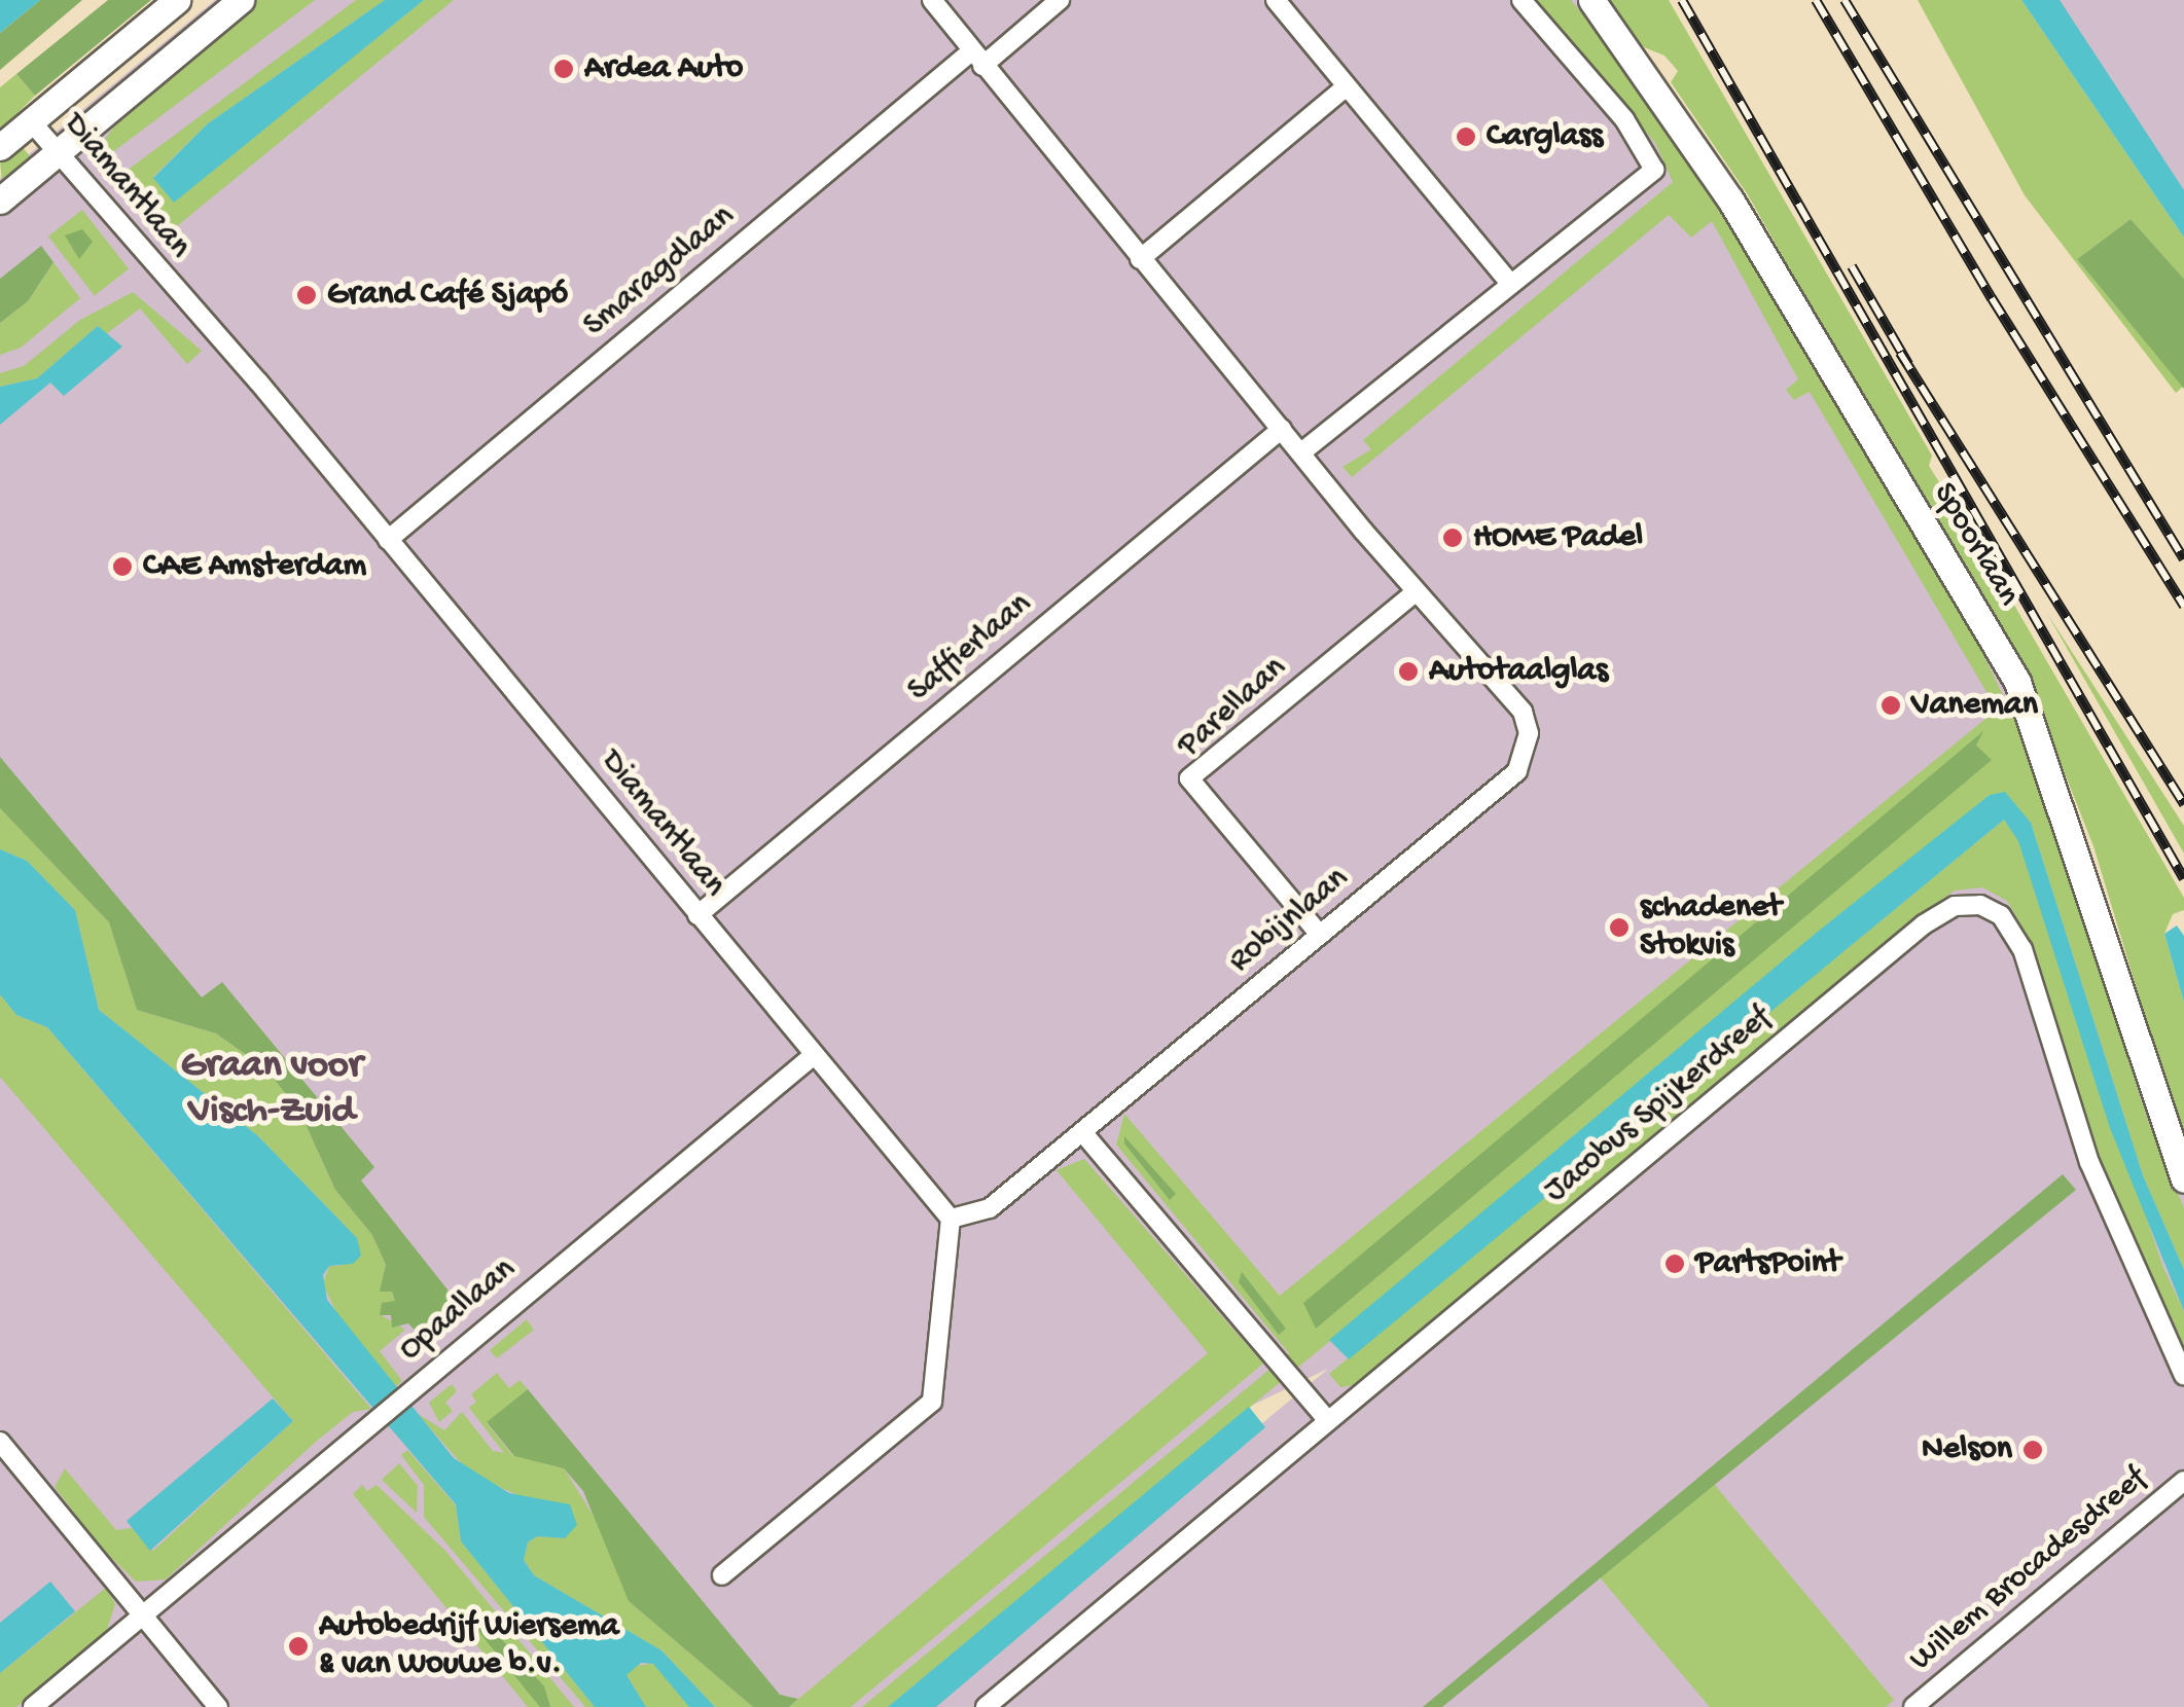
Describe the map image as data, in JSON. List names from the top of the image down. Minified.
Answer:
{"streets":{"main road":["Spoorlaan"],"street":["Diamantlaan","Smaragdlaan","Saffierlaan","Parellaan","Robijnlaan","Jacobus Spijkerdreef","Opaallaan","Willem Brocadesdreef"]},"crossings":[["Diamantlaan","Smaragdlaan"],["Diamantlaan","Saffierlaan"],["Diamantlaan","Robijnlaan"],["Diamantlaan","Opaallaan"],["Parellaan","Robijnlaan"]],"districts":["Graan voor Visch-Zuid"],"places":["Ardea Auto","Carglass","Grand Café Sjapó","HOME Padel","CAE Amsterdam","Autotaalglas","Vaneman","schadenet Stokvis","PartsPoint","Nelson","Autobedrijf Wiersema & van Wouwe b.v."]}
